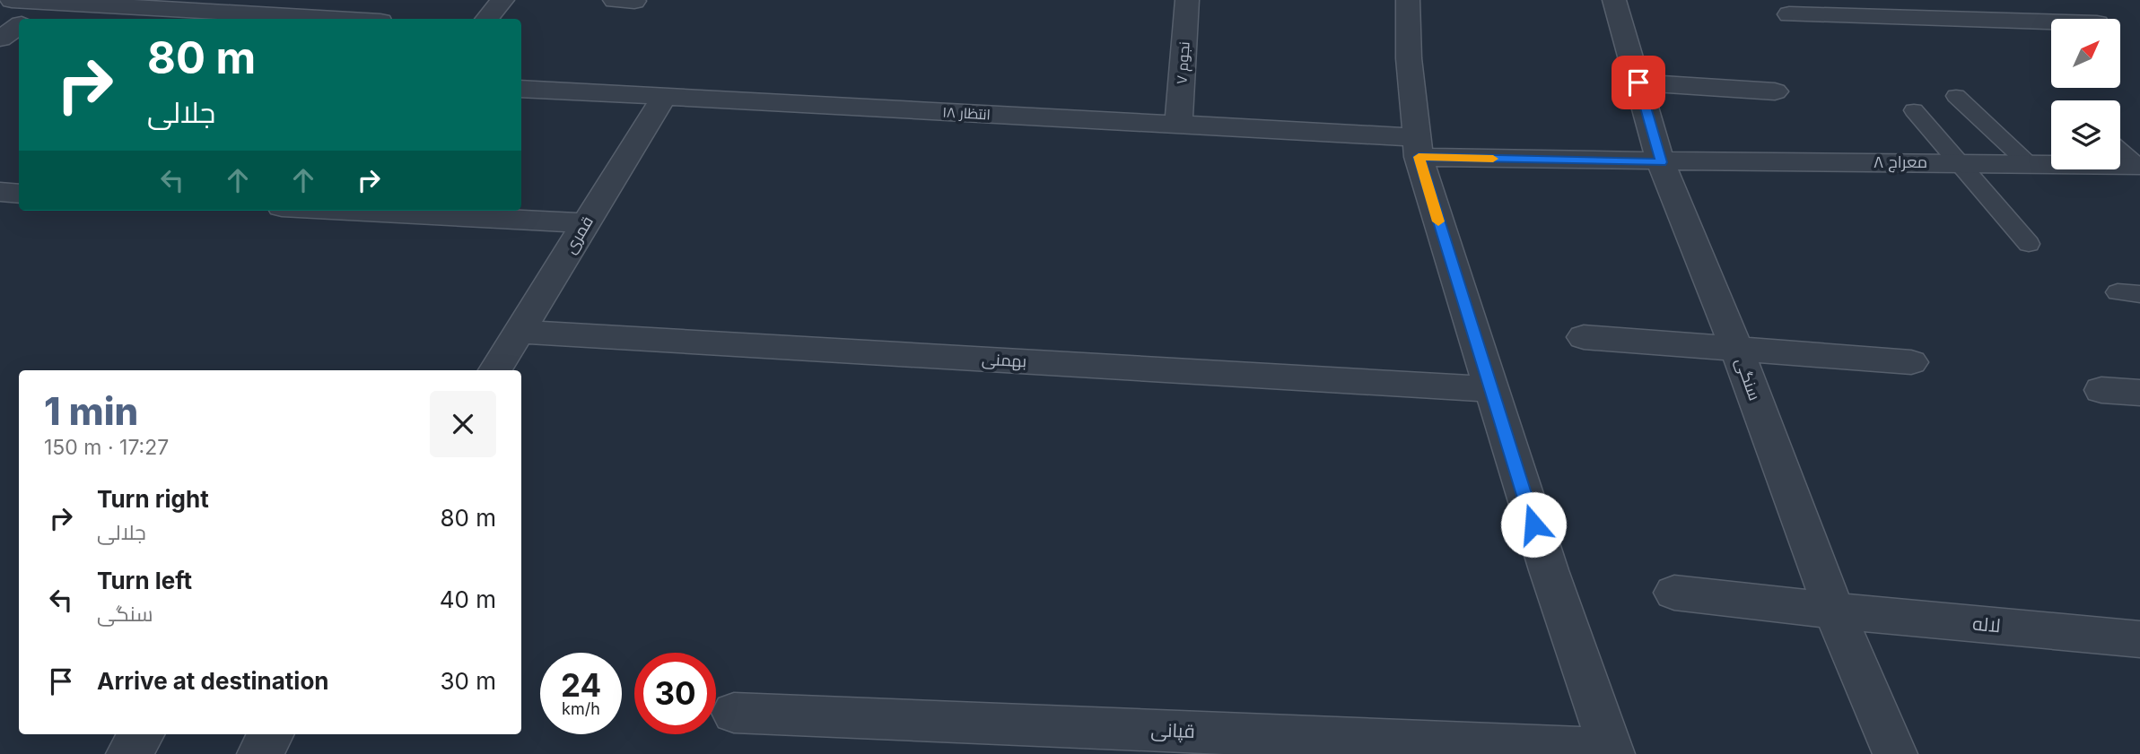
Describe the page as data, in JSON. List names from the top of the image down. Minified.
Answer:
{"streets":{"street":["نجوم ۷","انتظار ۱۸","معراج ۸","قمری","بهمنی","سنگی","لاله","قپانی"]},"crossings":[["نجوم ۷","انتظار ۱۸"],["انتظار ۱۸","معراج ۸"],["انتظار ۱۸","قمری"],["معراج ۸","سنگی"],["قمری","بهمنی"],["سنگی","لاله"]],"north":"top right","page":{"turn":["80 m","جلالی"],"heading":["1 min","150 m · 17:27"],"list":[{"name":"Turn right","note":"جلالی","value":"80 m"},{"name":"Turn left","note":"سنگی","value":"40 m"},{"name":"Arrive at destination","value":"30 m"}],"speed":"24 km/h","limit":"30"}}
